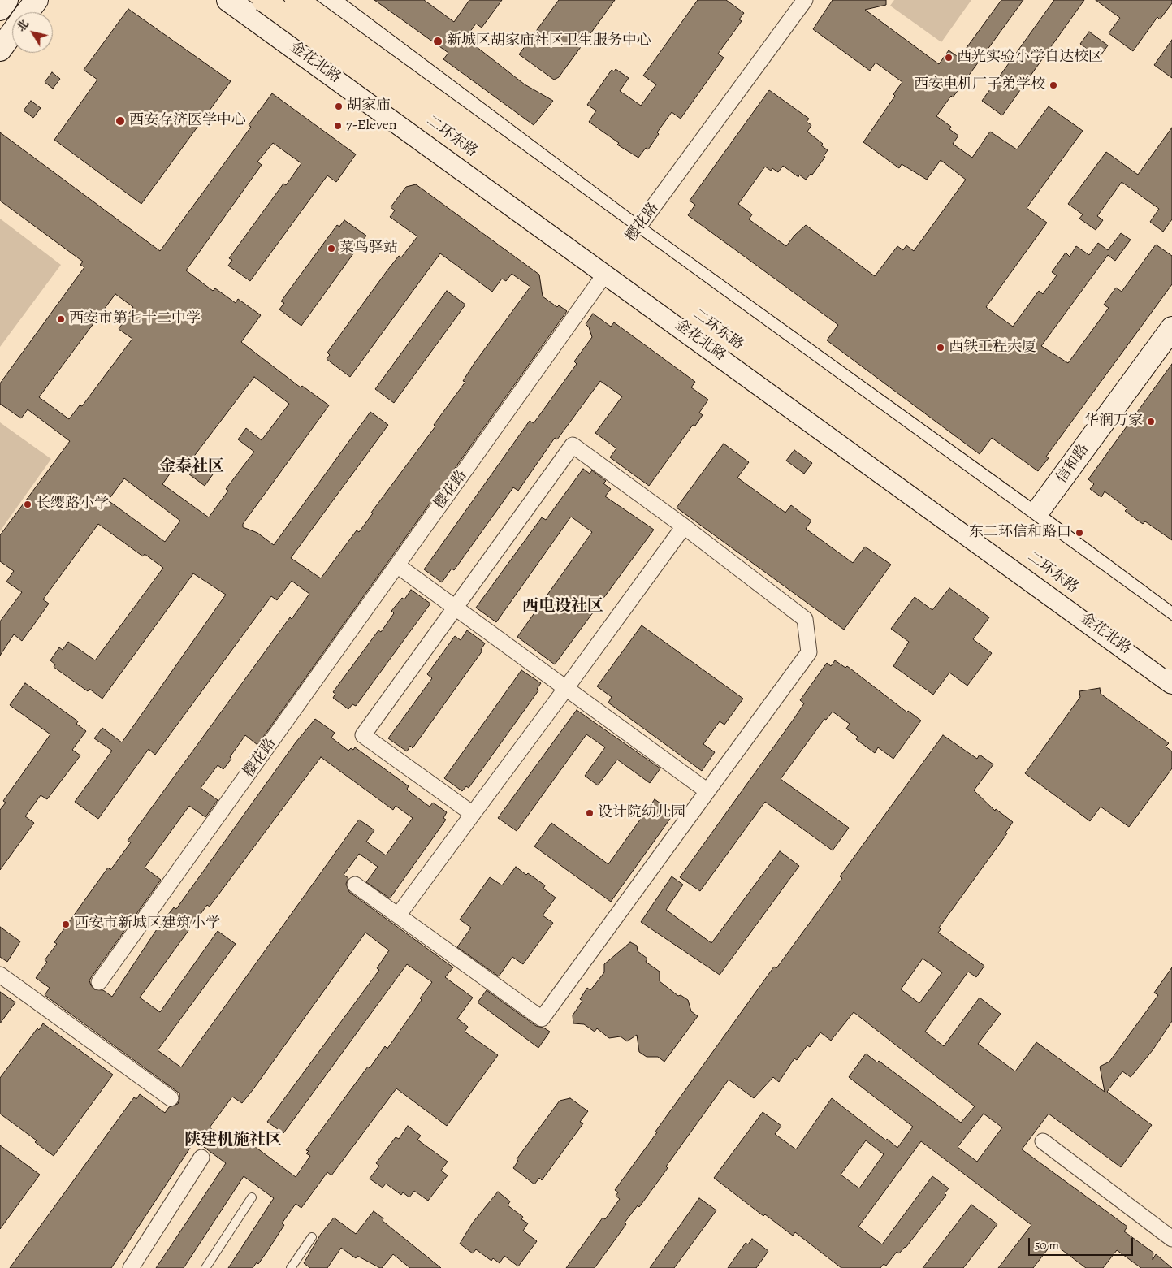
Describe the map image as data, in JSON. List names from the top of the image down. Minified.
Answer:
{"streets":{"highway":["二环东路"],"main road":["金花北路","信和路"],"street":["樱花路"]},"crossings":[["金花北路","樱花路"],["金花北路","信和路"]],"districts":["金泰社区","西电设社区","陕建机施社区"],"places":["新城区胡家庙社区卫生服务中心","西光实验小学自达校区","西安电机厂子弟学校","胡家庙","西安存济医学中心","7-Eleven","菜鸟驿站","西安市第七十二中学","西铁工程大厦","华润万家","长缨路小学","东二环信和路口","设计院幼儿园","西安市新城区建筑小学"],"scale_bar":"50 m","north":"top left"}
